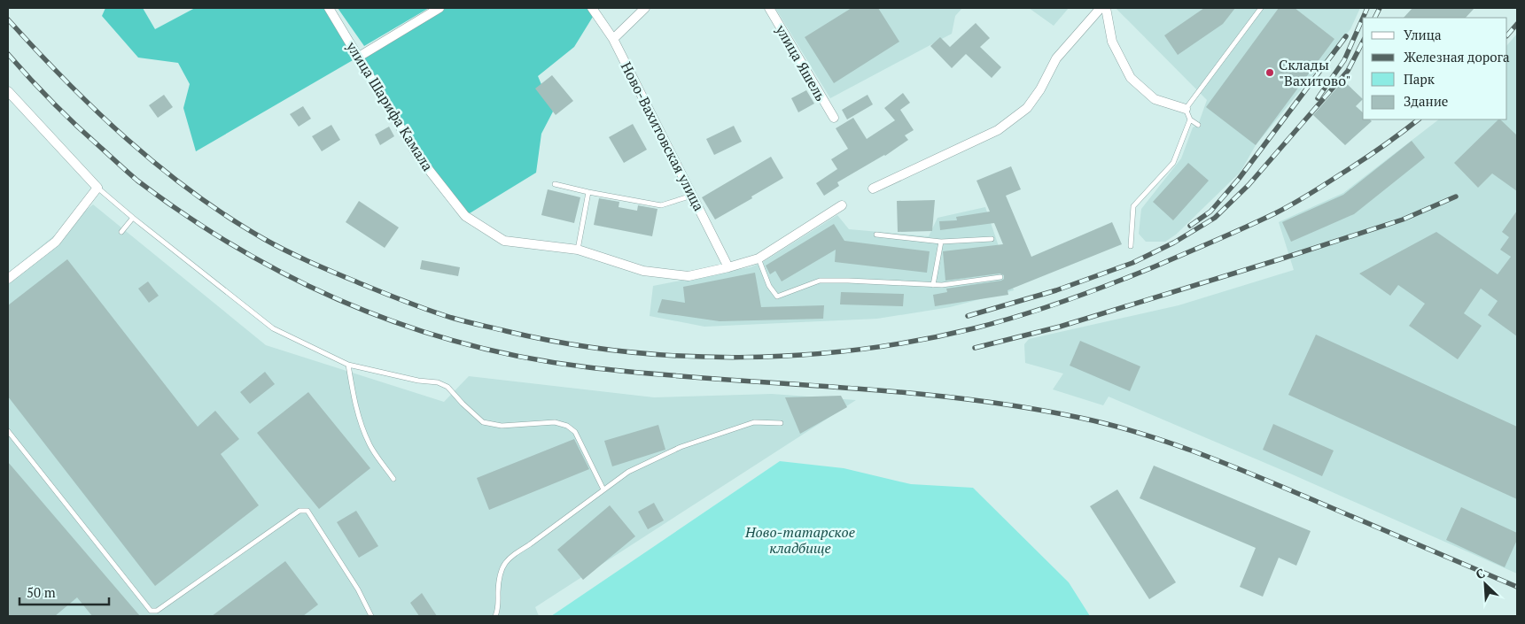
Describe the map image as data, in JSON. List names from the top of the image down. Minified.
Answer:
{"streets":{"street":["улица Яшель","улица Шарифа Камала","Ново-Вахитовская улица"]},"crossings":[["улица Шарифа Камала","Ново-Вахитовская улица"]],"parks":["Ново-татарское кладбище"],"places":["Склады \"Вахитово\""],"legend":["Улица","Железная дорога","Парк","Здание"],"scale_bar":"50 m","north":"top left"}
